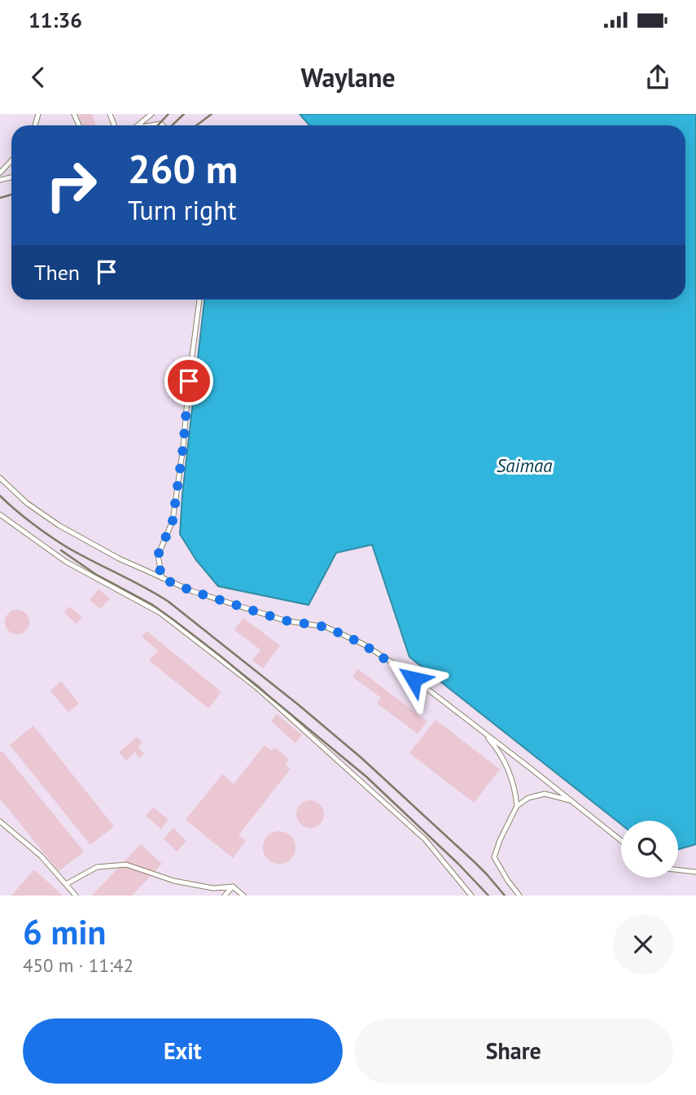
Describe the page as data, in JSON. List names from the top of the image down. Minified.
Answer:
{"water":["Saimaa"],"page":{"status":"11:36","header":"Waylane","turn":["260 m","Turn right"],"then":"Then","heading":["6 min","450 m · 11:42"],"buttons":["Exit","Share"]}}
